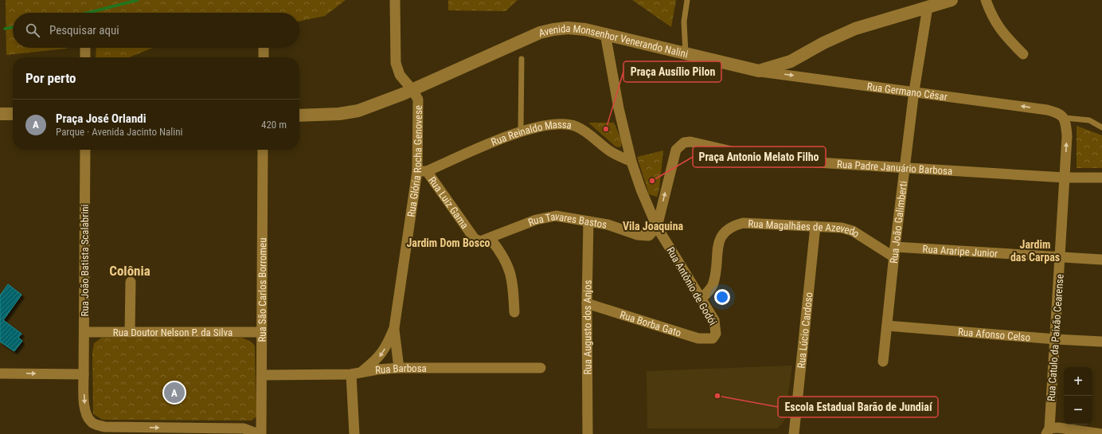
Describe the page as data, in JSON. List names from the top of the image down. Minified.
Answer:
{"streets":{"street":["Avenida Monsenhor Venerando Nalini","Rua Germano César","Rua Reinaldo Massa","Rua Glória Rocha Genovese","Rua Padre Januário Barbosa","Rua Luiz Gama","Rua João Galimberti","Rua Tavares Bastos","Rua Magalhães de Azevedo","Rua Araripe Junior","Rua João Batista Scalabrini","Rua Antônio de Godói","Rua São Carlos Borromeu","Rua Borba Gato","Rua Augusto dos Anjos","Rua Lúcio Cardoso","Rua Doutor Nelson P. da Silva","Rua Afonso Celso","Rua Catulo da Paixão Cearense","Rua Barbosa"]},"crossings":[["Avenida Monsenhor Venerando Nalini","Rua Germano César"],["Avenida Monsenhor Venerando Nalini","Rua Glória Rocha Genovese"],["Avenida Monsenhor Venerando Nalini","Rua Antônio de Godói"],["Rua Germano César","Rua João Galimberti"],["Rua Germano César","Rua Catulo da Paixão Cearense"],["Rua Reinaldo Massa","Rua Glória Rocha Genovese"],["Rua Reinaldo Massa","Rua Luiz Gama"],["Rua Reinaldo Massa","Rua Antônio de Godói"],["Rua Glória Rocha Genovese","Rua Luiz Gama"],["Rua Glória Rocha Genovese","Rua Barbosa"],["Rua Padre Januário Barbosa","Rua João Galimberti"],["Rua Padre Januário Barbosa","Rua Tavares Bastos"],["Rua Padre Januário Barbosa","Rua Antônio de Godói"],["Rua Padre Januário Barbosa","Rua Catulo da Paixão Cearense"],["Rua Luiz Gama","Rua Tavares Bastos"],["Rua João Galimberti","Rua Magalhães de Azevedo"],["Rua João Galimberti","Rua Araripe Junior"],["Rua João Galimberti","Rua Afonso Celso"],["Rua Tavares Bastos","Rua Antônio de Godói"],["Rua Tavares Bastos","Rua Augusto dos Anjos"],["Rua Magalhães de Azevedo","Rua Araripe Junior"],["Rua Magalhães de Azevedo","Rua Antônio de Godói"],["Rua Magalhães de Azevedo","Rua Lúcio Cardoso"],["Rua Araripe Junior","Rua Catulo da Paixão Cearense"],["Rua João Batista Scalabrini","Rua São Carlos Borromeu"],["Rua João Batista Scalabrini","Rua Doutor Nelson P. da Silva"],["Rua Antônio de Godói","Rua Borba Gato"],["Rua São Carlos Borromeu","Rua Doutor Nelson P. da Silva"],["Rua São Carlos Borromeu","Rua Barbosa"],["Rua Borba Gato","Rua Augusto dos Anjos"],["Rua Afonso Celso","Rua Catulo da Paixão Cearense"]],"one_way":["Rua Padre Januário Barbosa","Rua João Batista Scalabrini"],"districts":["Vila Joaquina","Jardim Dom Bosco","Jardim das Carpas","Colônia"],"places":["Praça Ausílio Pilon","Praça Antonio Melato Filho","Escola Estadual Barão de Jundiaí"],"page":{"search":"Pesquisar aqui","heading":"Por perto","list":[{"mark":"A","name":"Praça José Orlandi","note":"Parque · Avenida Jacinto Nalini","value":"420 m"}],"map_buttons":["+","−"],"pins":"A"}}
